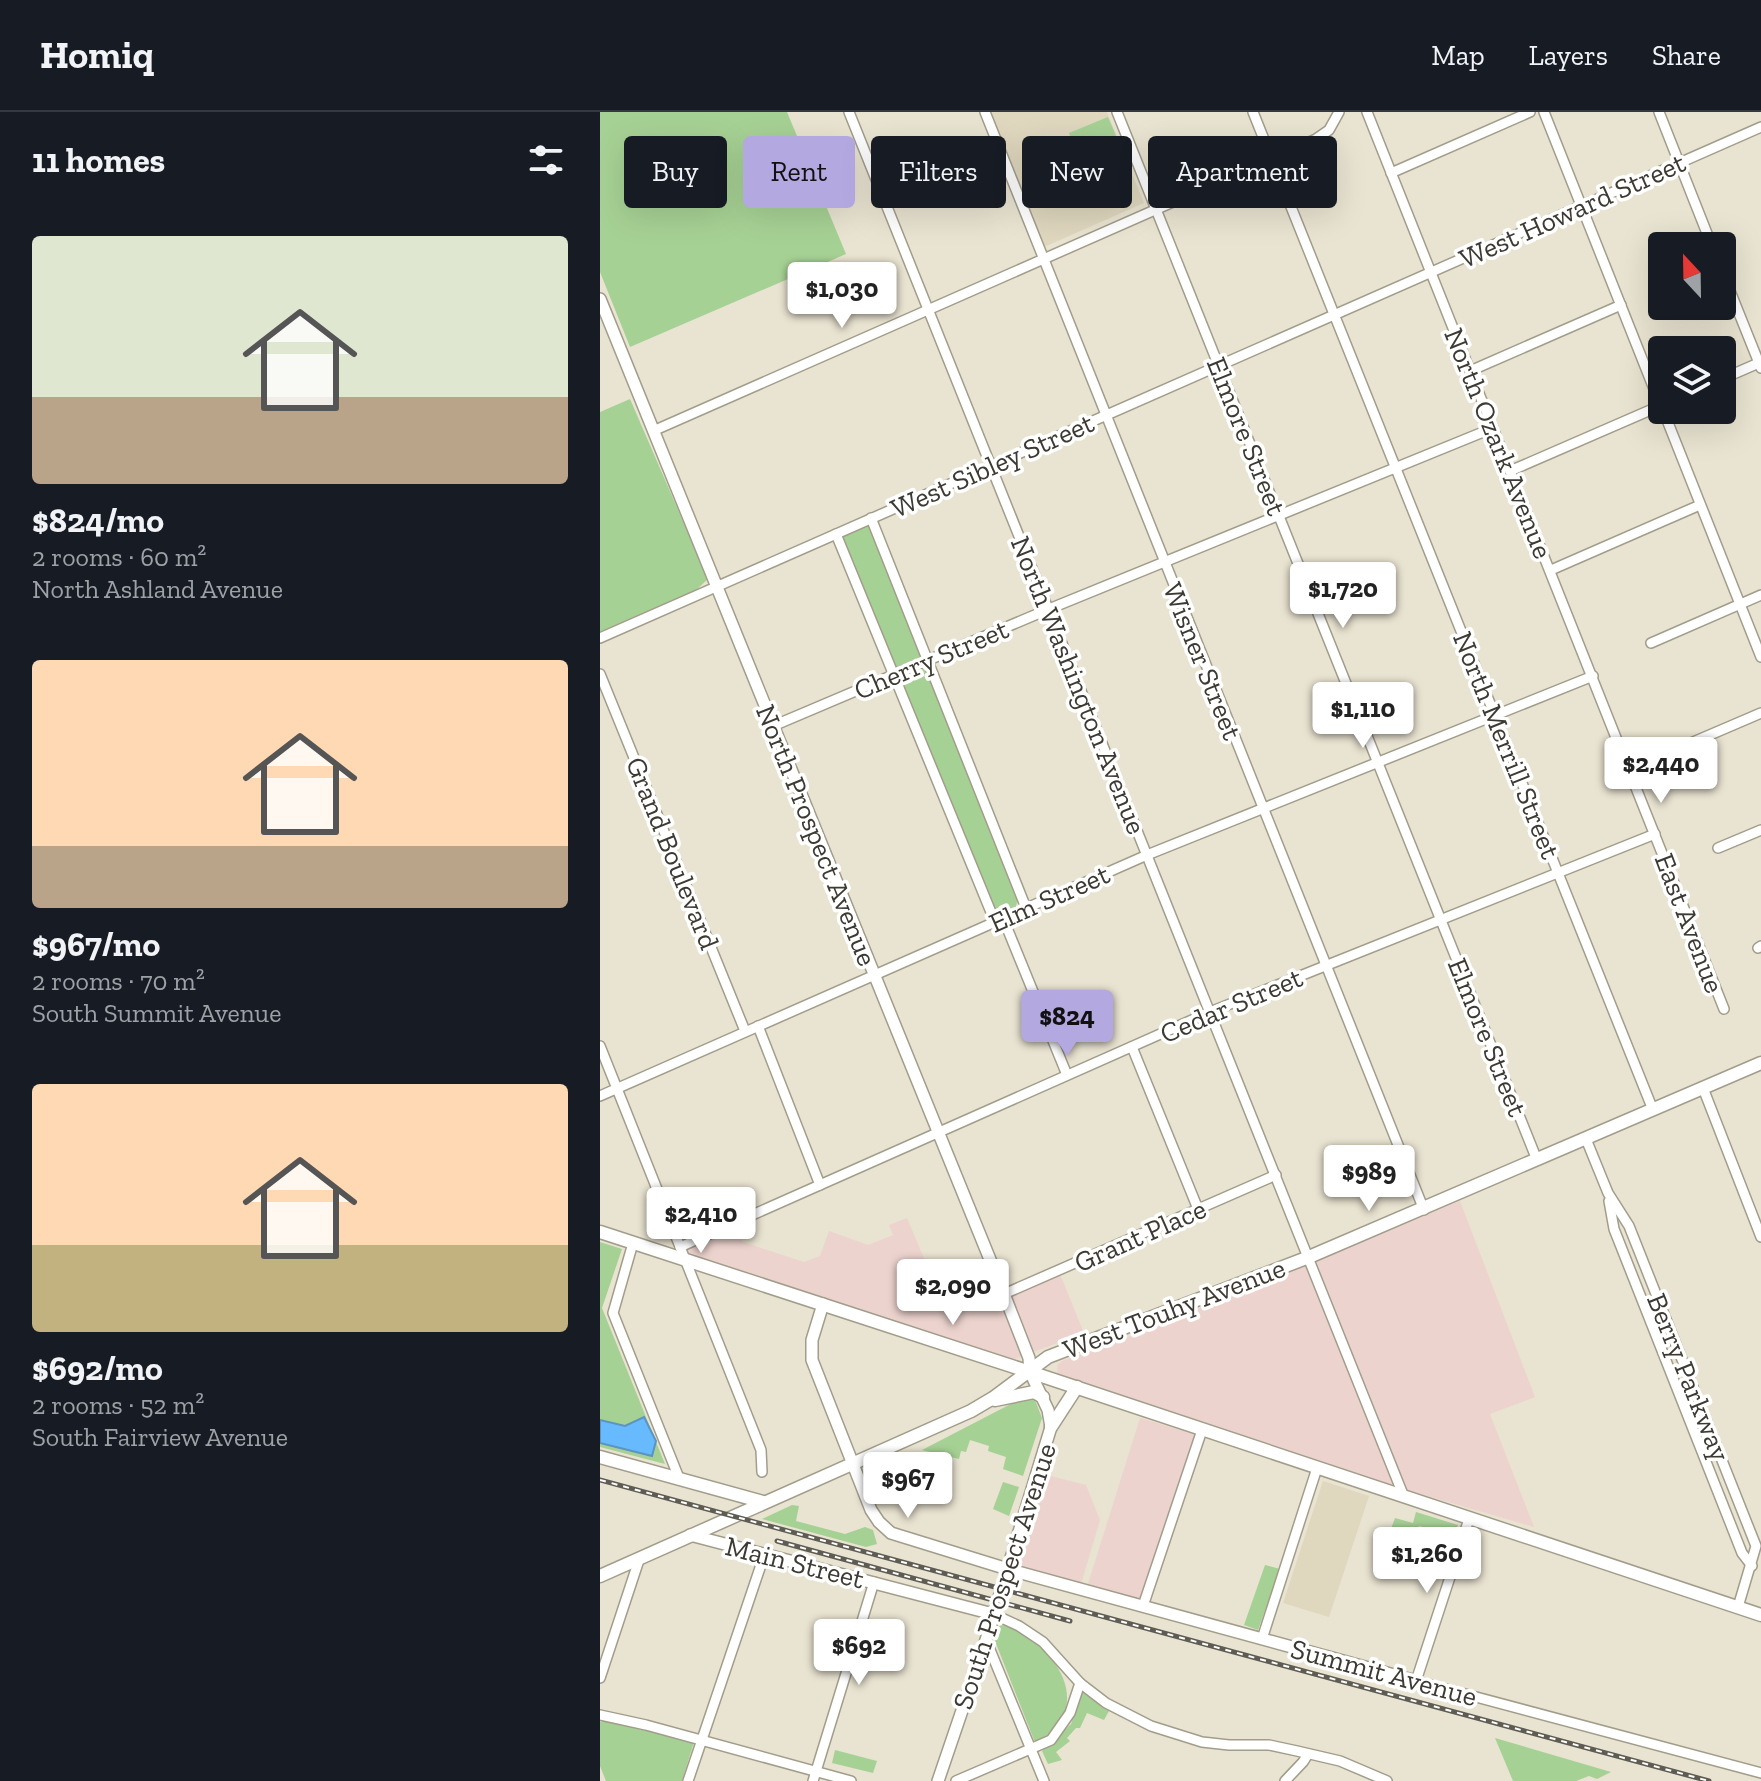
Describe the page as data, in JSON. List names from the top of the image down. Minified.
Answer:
{"streets":{"main road":["West Touhy Avenue"],"street":["West Howard Street","Elmore Street","North Ozark Avenue","West Sibley Street","Cherry Street","Wisner Street","North Washington Avenue","North Merrill Street","North Prospect Avenue","Grand Boulevard","Elm Street","East Avenue","Cedar Street","Grant Place","Berry Parkway","Main Street","South Prospect Avenue","Summit Avenue"]},"crossings":[["West Howard Street","North Ozark Avenue"],["West Howard Street","West Sibley Street"],["Elmore Street","West Sibley Street"],["Elmore Street","Cherry Street"],["Elmore Street","Elm Street"],["Elmore Street","Cedar Street"],["Elmore Street","West Touhy Avenue"],["North Ozark Avenue","Cherry Street"],["North Ozark Avenue","East Avenue"],["West Sibley Street","Wisner Street"],["West Sibley Street","North Washington Avenue"],["West Sibley Street","North Merrill Street"],["West Sibley Street","North Prospect Avenue"],["Cherry Street","Wisner Street"],["Cherry Street","North Washington Avenue"],["Cherry Street","North Merrill Street"],["Cherry Street","North Prospect Avenue"],["Wisner Street","Elm Street"],["Wisner Street","Cedar Street"],["Wisner Street","West Touhy Avenue"],["North Washington Avenue","Elm Street"],["North Washington Avenue","Cedar Street"],["North Washington Avenue","Grant Place"],["North Washington Avenue","West Touhy Avenue"],["North Merrill Street","Elm Street"],["North Merrill Street","Cedar Street"],["North Merrill Street","West Touhy Avenue"],["North Prospect Avenue","Elm Street"],["North Prospect Avenue","Cedar Street"],["North Prospect Avenue","Grant Place"],["North Prospect Avenue","West Touhy Avenue"],["North Prospect Avenue","South Prospect Avenue"],["Grand Boulevard","Elm Street"],["Elm Street","East Avenue"],["East Avenue","Cedar Street"],["West Touhy Avenue","Berry Parkway"],["West Touhy Avenue","Main Street"],["West Touhy Avenue","South Prospect Avenue"],["West Touhy Avenue","Summit Avenue"],["Main Street","South Prospect Avenue"],["South Prospect Avenue","Summit Avenue"]],"north":"top","page":{"header":"Homiq","nav":["Map","Layers","Share"],"heading":"11 homes","chip":["Buy","Rent","Filters","New","Apartment"],"list":[{"name":"$824/mo","note":"2 rooms · 60 m² · North Ashland Avenue"},{"name":"$967/mo","note":"2 rooms · 70 m² · South Summit Avenue"},{"name":"$692/mo","note":"2 rooms · 52 m² · South Fairview Avenue"}],"price":["$1,030","$1,720","$1,110","$2,440","$824","$989","$2,410","$2,090","$967","$1,260","$692"]}}
